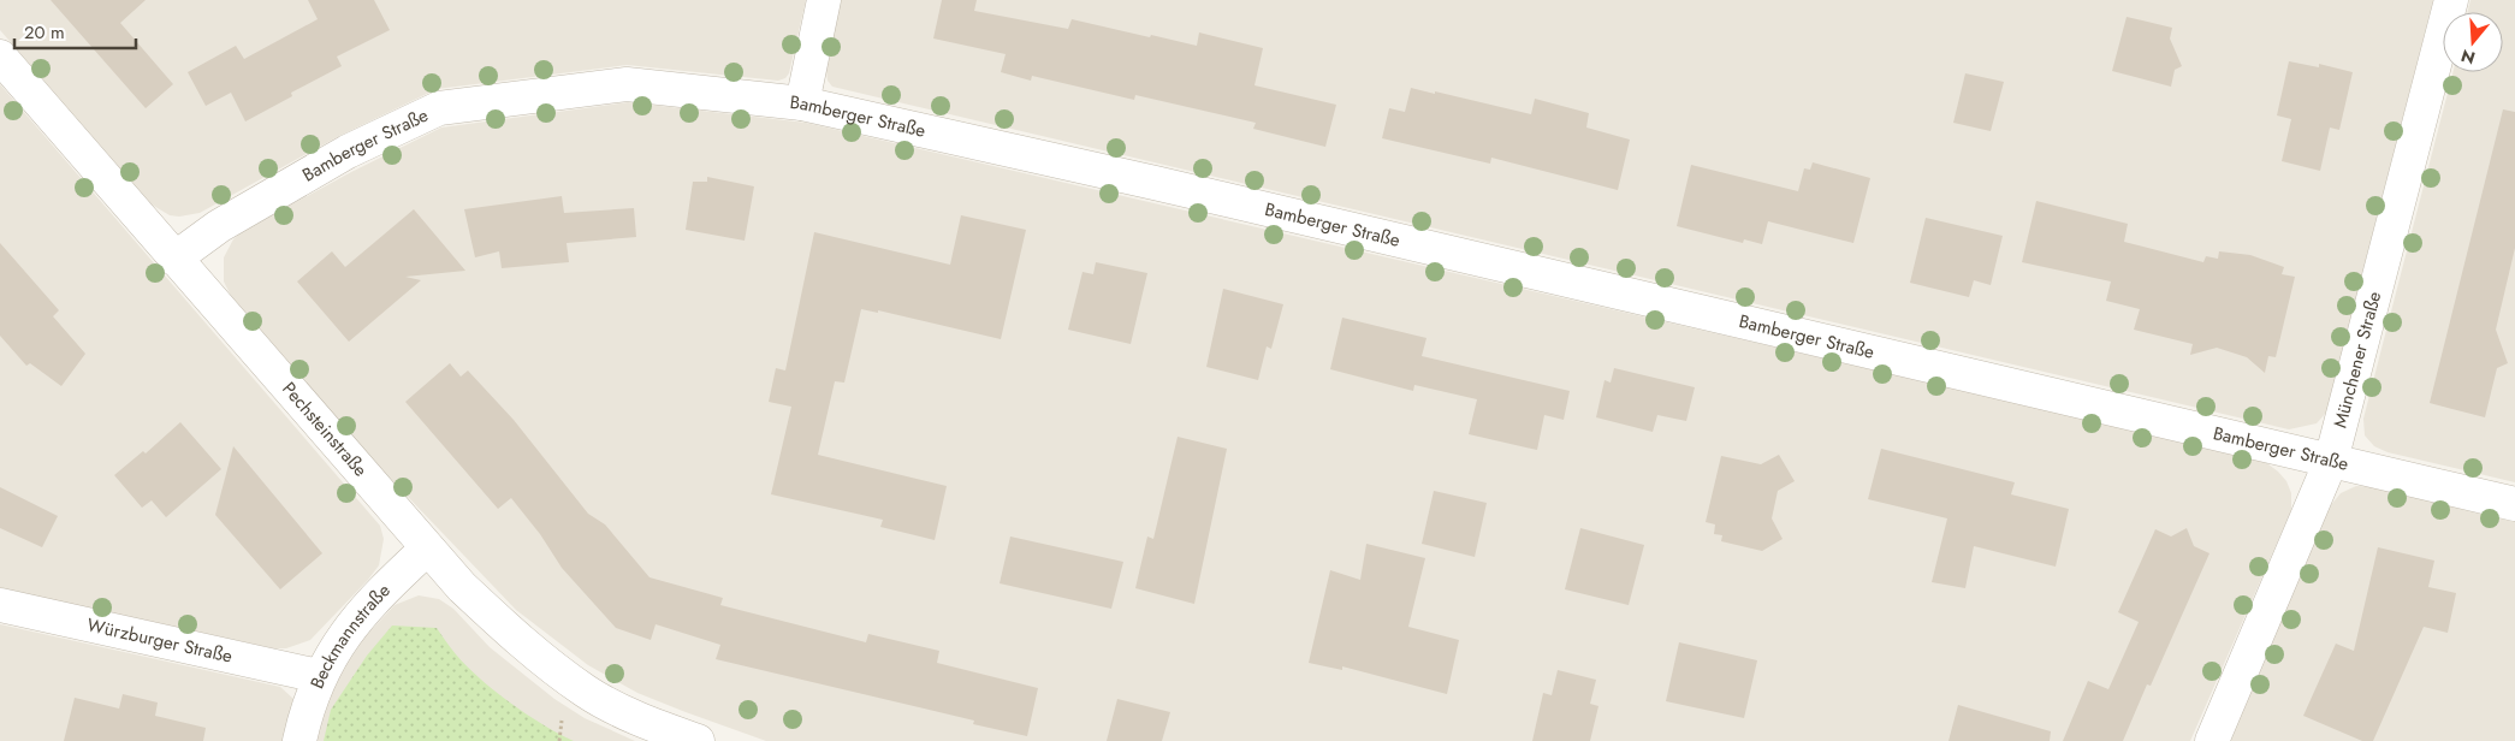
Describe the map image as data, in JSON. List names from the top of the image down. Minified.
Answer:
{"streets":{"street":["Bamberger Straße","Münchener Straße","Pechsteinstraße","Beckmannstraße","Würzburger Straße"]},"crossings":[["Bamberger Straße","Münchener Straße"],["Bamberger Straße","Pechsteinstraße"],["Pechsteinstraße","Beckmannstraße"],["Beckmannstraße","Würzburger Straße"]],"scale_bar":"20 m","north":"bottom"}
